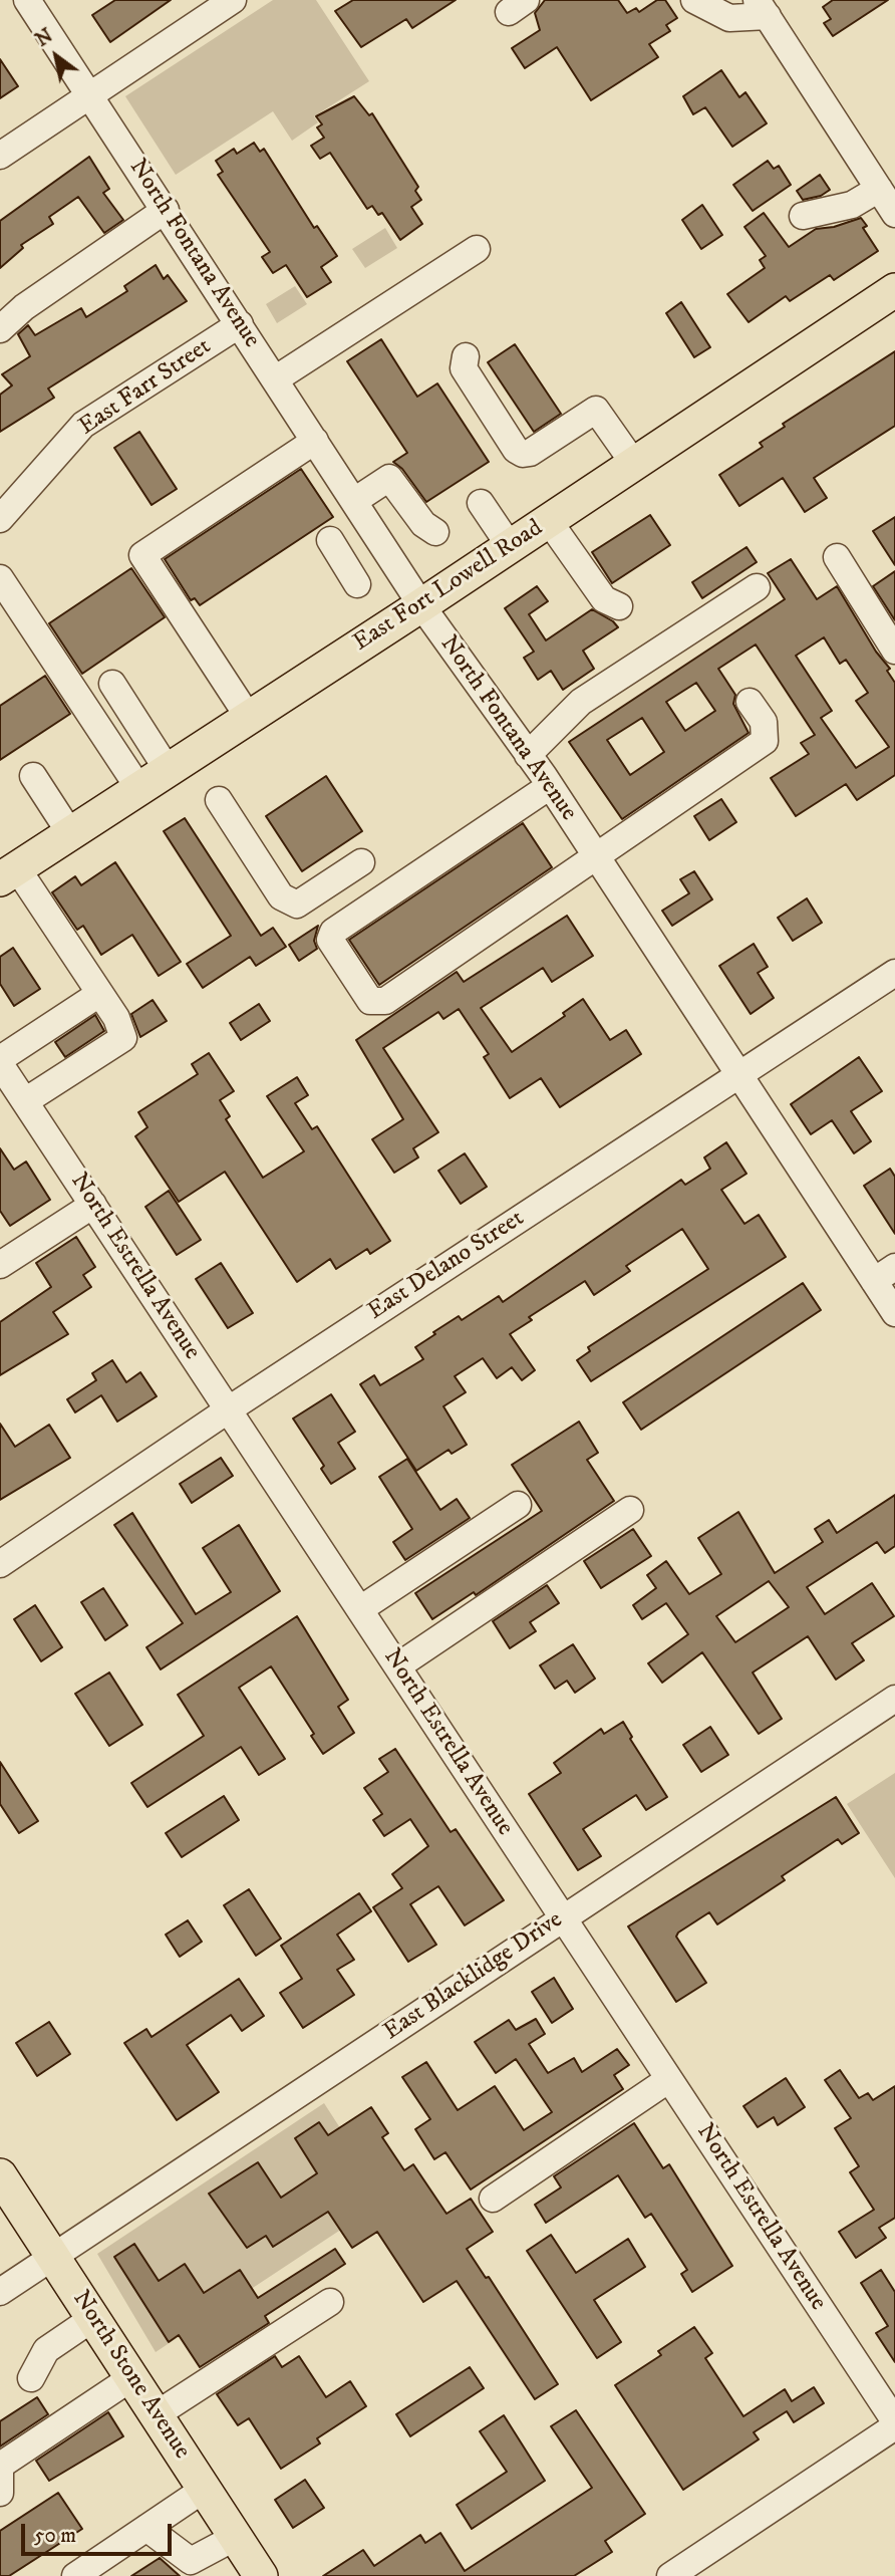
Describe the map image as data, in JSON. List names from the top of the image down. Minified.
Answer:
{"streets":{"main road":["East Fort Lowell Road","North Stone Avenue"],"street":["North Fontana Avenue","East Farr Street","East Delano Street","North Estrella Avenue","East Blacklidge Drive"]},"crossings":[["North Fontana Avenue","East Farr Street"],["North Fontana Avenue","East Fort Lowell Road"],["North Fontana Avenue","East Delano Street"],["East Delano Street","North Estrella Avenue"],["North Estrella Avenue","East Blacklidge Drive"],["East Blacklidge Drive","North Stone Avenue"]],"scale_bar":"50 m","north":"top left"}
